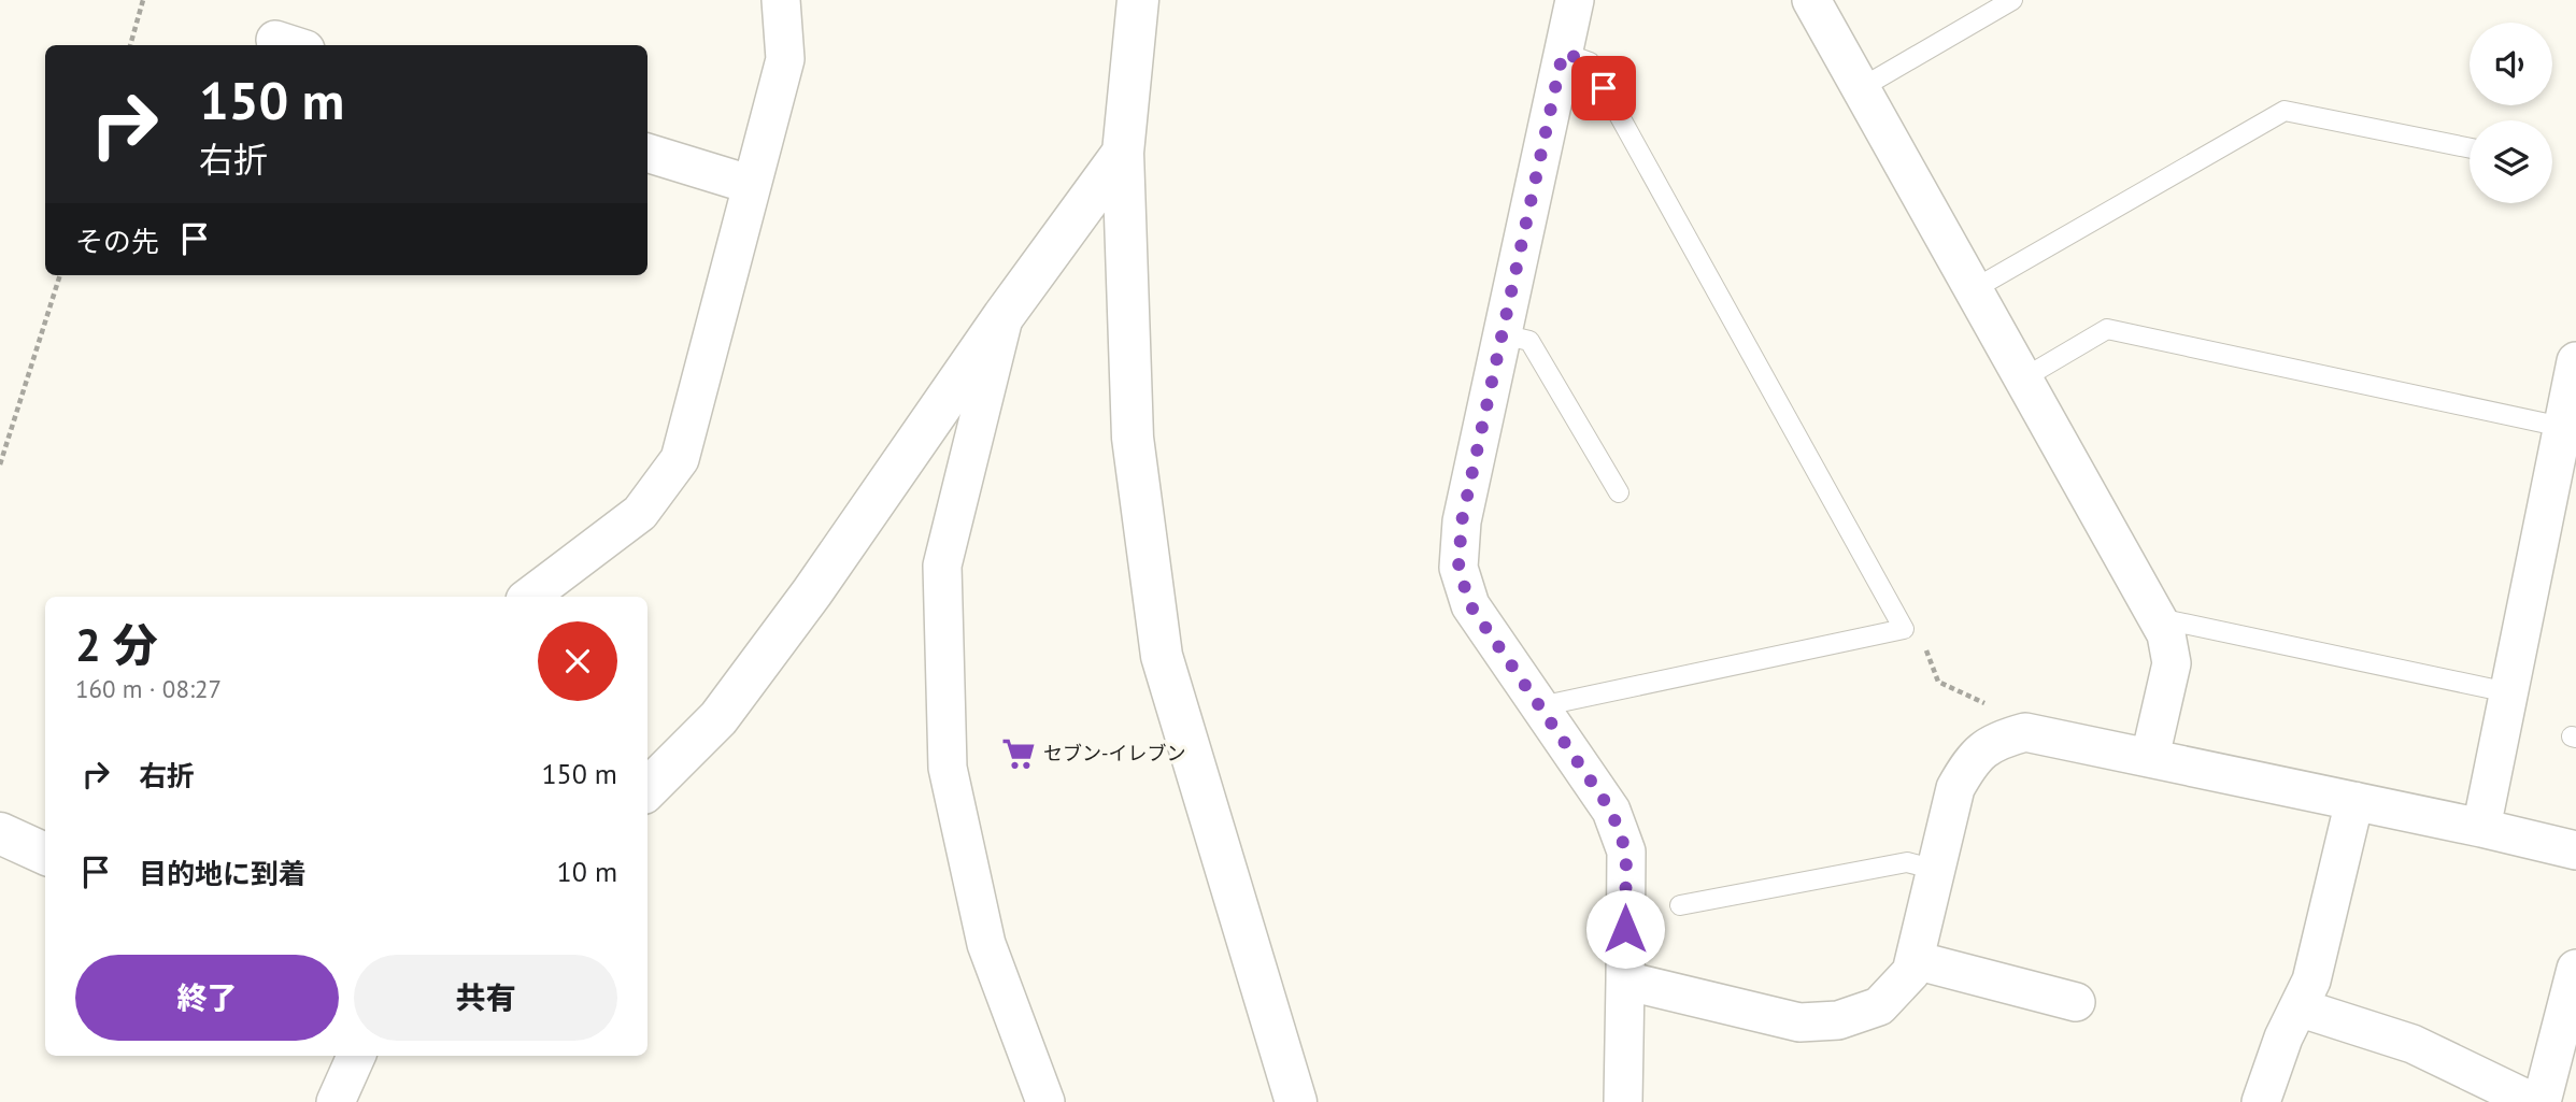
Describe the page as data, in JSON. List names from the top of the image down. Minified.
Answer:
{"places":{"supermarket":["セブン-イレブン"]},"page":{"turn":["150 m","右折"],"then":"その先","heading":["2 分","160 m · 08:27"],"list":[{"name":"右折","value":"150 m"},{"name":"目的地に到着","value":"10 m"}],"buttons":["終了","共有"]}}
